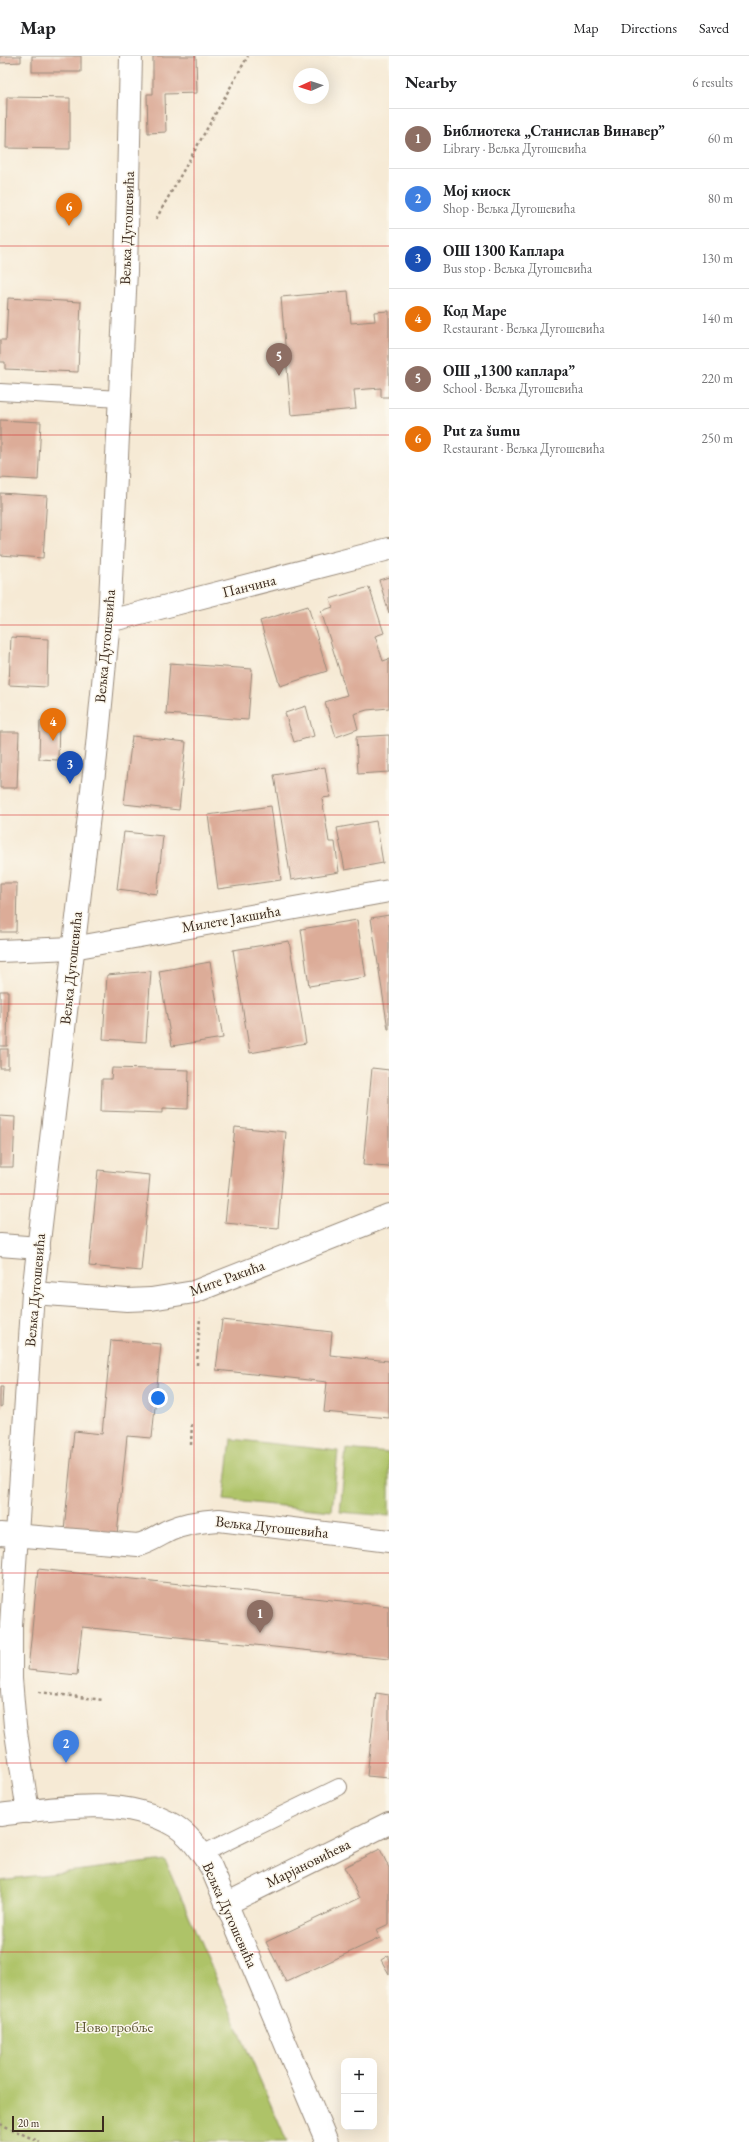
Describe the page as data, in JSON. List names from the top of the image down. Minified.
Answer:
{"streets":{"street":["Вељка Дугошевића","Панчина","Милете Јакшића","Мите Ракића","Марјановићева"]},"crossings":[["Вељка Дугошевића","Панчина"],["Вељка Дугошевића","Милете Јакшића"],["Вељка Дугошевића","Мите Ракића"],["Вељка Дугошевића","Марјановићева"]],"parks":["Ново гробље"],"scale_bar":"20 m","north":"left","page":{"header":"Map","nav":["Map","Directions","Saved"],"heading":["Nearby","6 results"],"list":[{"mark":"1","name":"Библиотека „Станислав Винавер”","note":"Library · Вељка Дугошевића","value":"60 m"},{"mark":"2","name":"Мој киоск","note":"Shop · Вељка Дугошевића","value":"80 m"},{"mark":"3","name":"ОШ 1300 Каплара","note":"Bus stop · Вељка Дугошевића","value":"130 m"},{"mark":"4","name":"Код Маре","note":"Restaurant · Вељка Дугошевића","value":"140 m"},{"mark":"5","name":"ОШ „1300 каплара”","note":"School · Вељка Дугошевића","value":"220 m"},{"mark":"6","name":"Put za šumu","note":"Restaurant · Вељка Дугошевића","value":"250 m"}],"pins":["6","5","4","3","1","2"],"map_buttons":["+","−"],"scale":"20 m"}}
